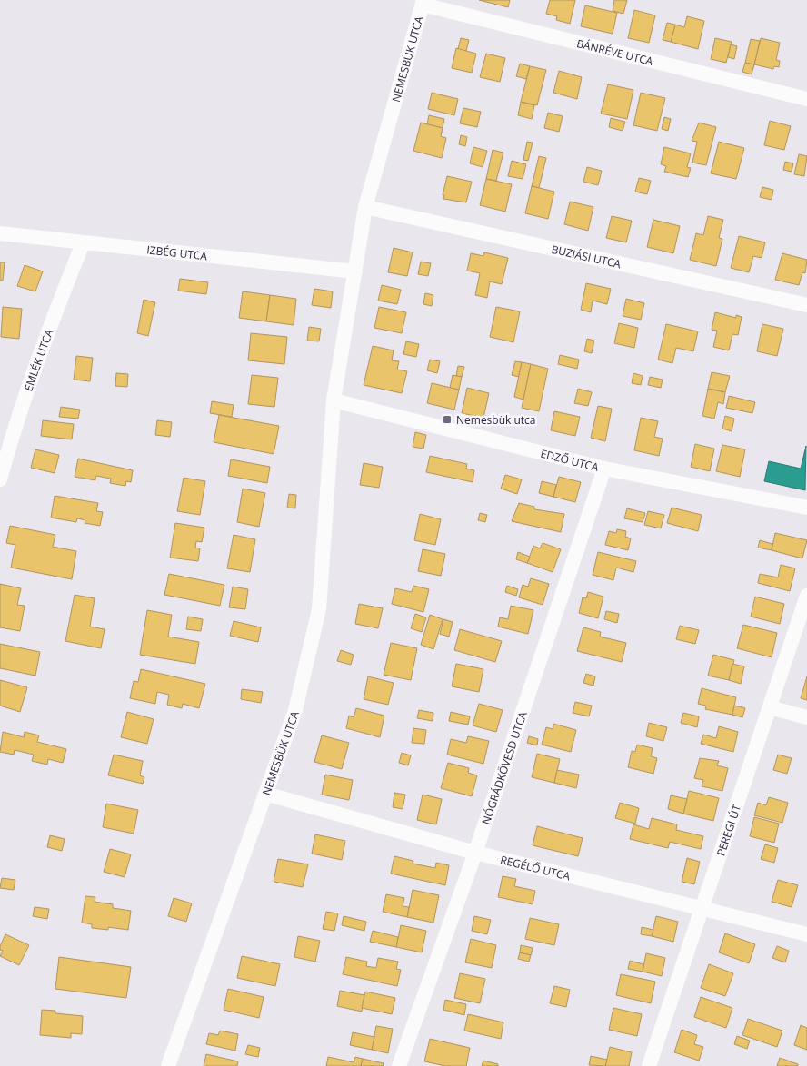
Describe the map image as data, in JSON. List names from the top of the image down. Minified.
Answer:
{"streets":{"street":["BÁNRÉVE UTCA","NEMESBÜK UTCA","IZBÉG UTCA","BUZIÁSI UTCA","EMLÉK UTCA","EDZŐ UTCA","NÓGRÁDKÖVESD UTCA","PEREGI ÚT","REGÉLŐ UTCA"]},"crossings":[["BÁNRÉVE UTCA","NEMESBÜK UTCA"],["NEMESBÜK UTCA","IZBÉG UTCA"],["NEMESBÜK UTCA","BUZIÁSI UTCA"],["NEMESBÜK UTCA","EDZŐ UTCA"],["NEMESBÜK UTCA","REGÉLŐ UTCA"],["IZBÉG UTCA","EMLÉK UTCA"],["EDZŐ UTCA","NÓGRÁDKÖVESD UTCA"],["NÓGRÁDKÖVESD UTCA","REGÉLŐ UTCA"],["PEREGI ÚT","REGÉLŐ UTCA"]],"places":{"transit":["Nemesbük utca"]}}
